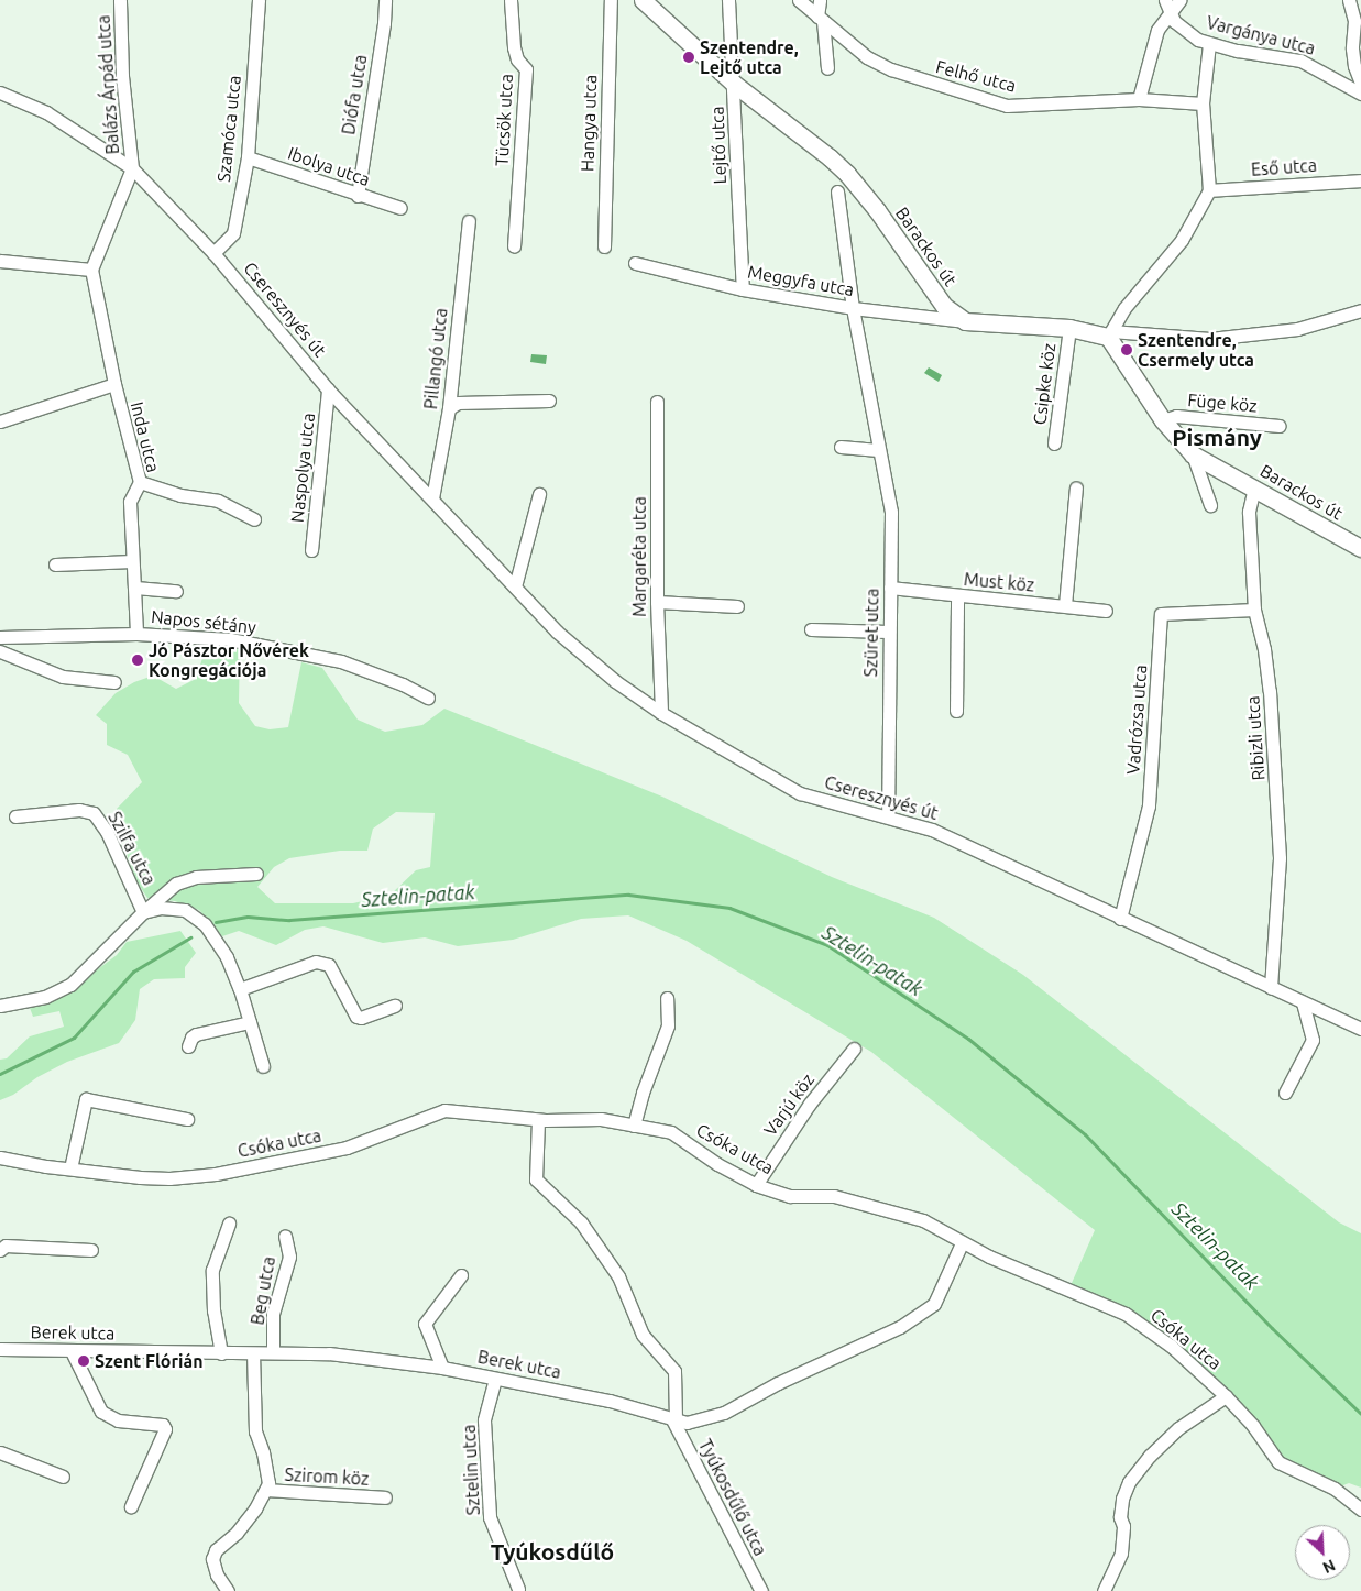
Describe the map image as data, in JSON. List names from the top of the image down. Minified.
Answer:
{"streets":{"street":["Vargánya utca","Felhő utca","Balázs Árpád utca","Diófa utca","Tücsök utca","Hangya utca","Szamóca utca","Lejtő utca","Ibolya utca","Eső utca","Barackos út","Meggyfa utca","Cseresznyés út","Pillangó utca","Csipke köz","Füge köz","Inda utca","Naspolya utca","Margaréta utca","Must köz","Napos sétány","Szüret utca","Vadrózsa utca","Ribizli utca","Szilfa utca","Varjú köz","Csóka utca","Beg utca","Berek utca","Sztelin utca","Szirom köz","Tyúkosdűlő utca"]},"crossings":[["Balázs Árpád utca","Cseresznyés út"],["Diófa utca","Ibolya utca"],["Szamóca utca","Ibolya utca"],["Szamóca utca","Cseresznyés út"],["Lejtő utca","Barackos út"],["Lejtő utca","Meggyfa utca"],["Barackos út","Meggyfa utca"],["Barackos út","Füge köz"],["Barackos út","Ribizli utca"],["Meggyfa utca","Szüret utca"],["Cseresznyés út","Pillangó utca"],["Cseresznyés út","Naspolya utca"],["Cseresznyés út","Margaréta utca"],["Cseresznyés út","Szüret utca"],["Cseresznyés út","Vadrózsa utca"],["Cseresznyés út","Ribizli utca"],["Inda utca","Napos sétány"],["Must köz","Szüret utca"],["Vadrózsa utca","Ribizli utca"],["Varjú köz","Csóka utca"],["Csóka utca","Berek utca"],["Csóka utca","Tyúkosdűlő utca"],["Beg utca","Berek utca"],["Berek utca","Sztelin utca"],["Berek utca","Tyúkosdűlő utca"]],"districts":["Pismány","Tyúkosdűlő"],"water":["Sztelin-patak"],"places":["Szentendre, Lejtő utca","Szentendre, Csermely utca","Jó Pásztor Nővérek Kongregációja","Szent Flórián"],"north":"bottom right"}
